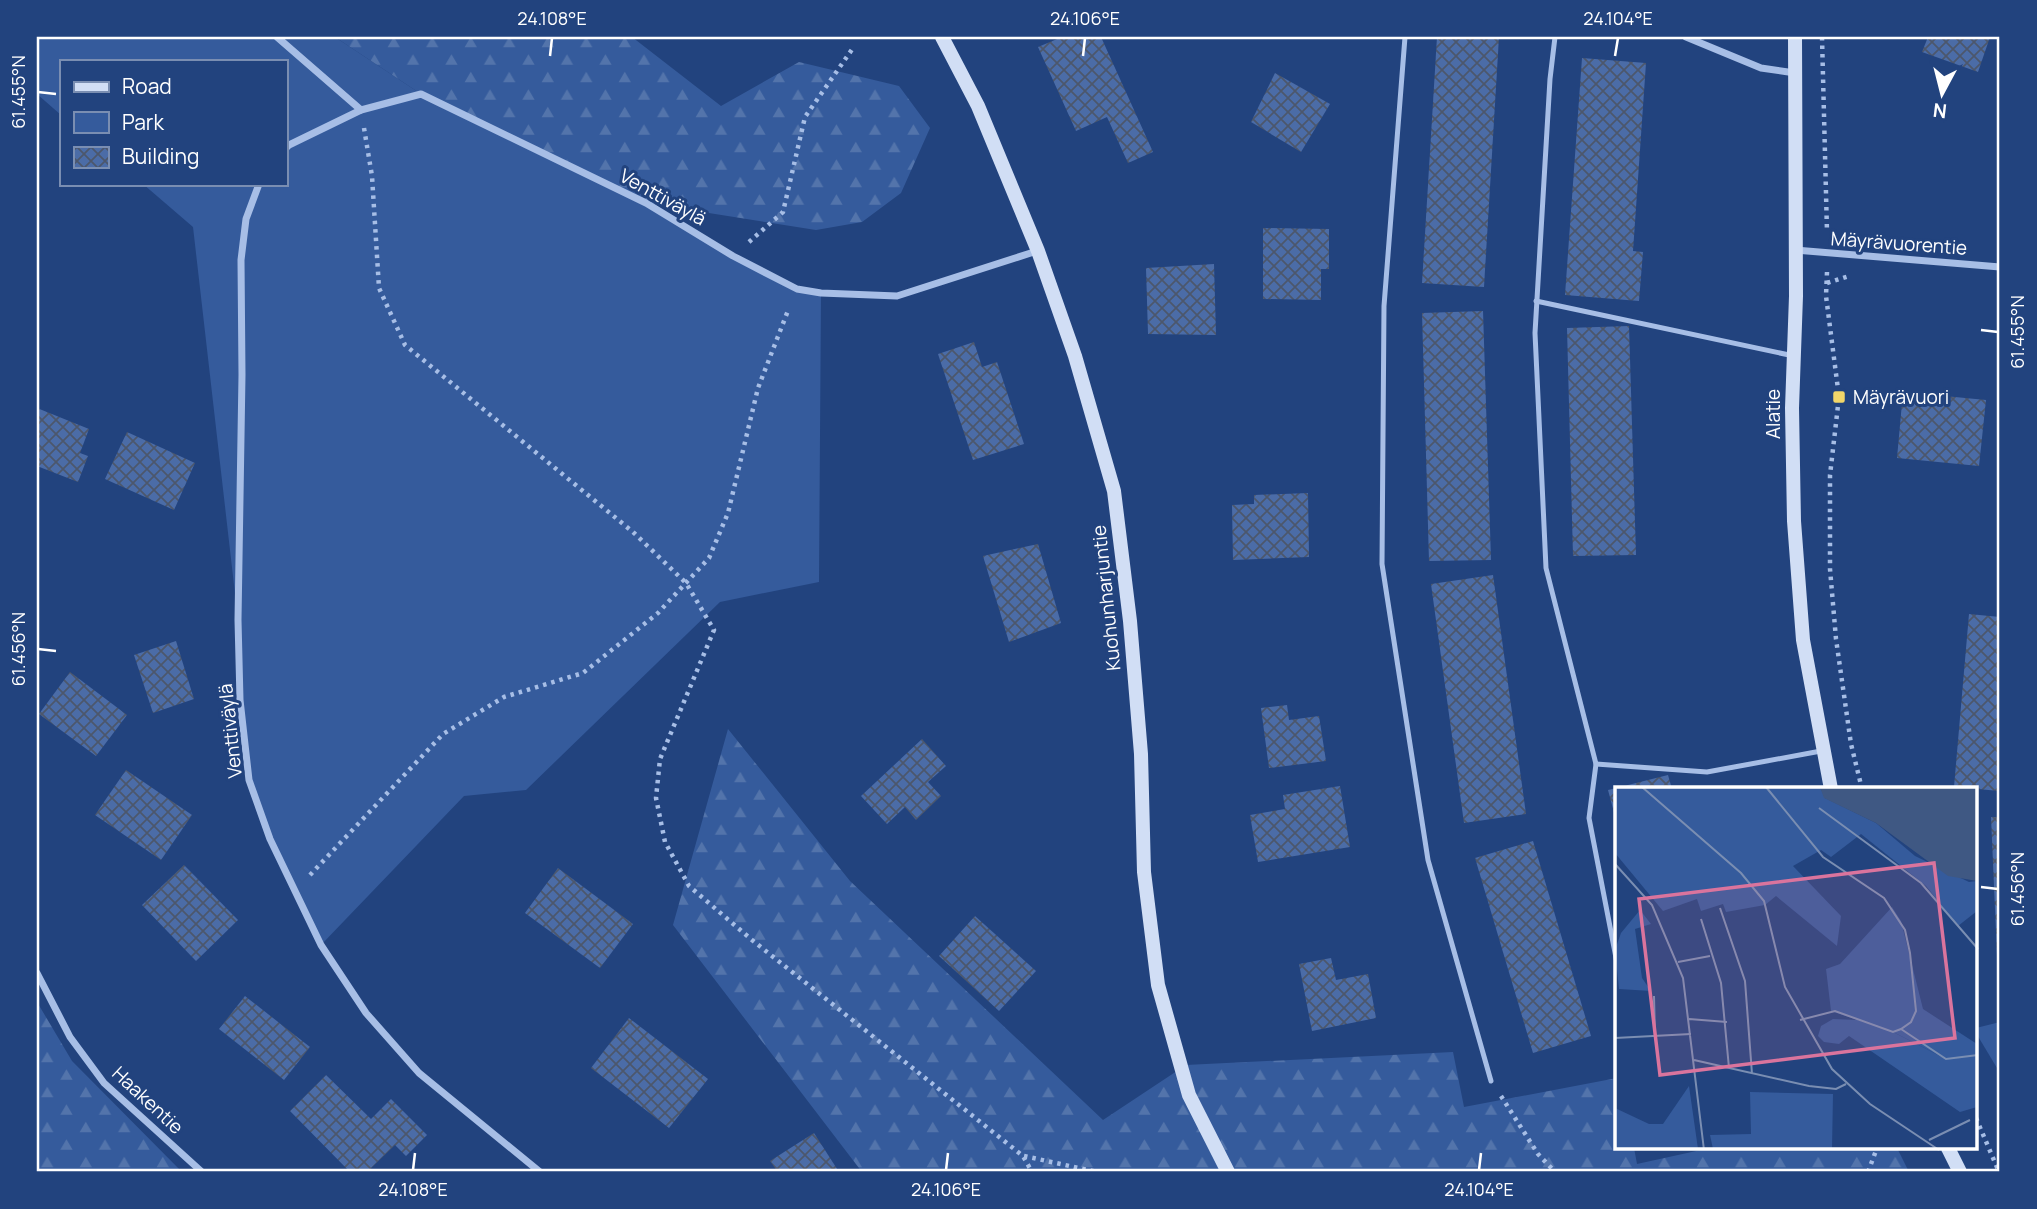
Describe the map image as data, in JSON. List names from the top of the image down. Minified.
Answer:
{"streets":{"main road":["Alatie","Kuohunharjuntie"],"street":["Venttiväylä","Mäyrävuorentie","Haakentie"]},"crossings":[["Venttiväylä","Kuohunharjuntie"],["Mäyrävuorentie","Alatie"]],"places":{"transit":["Mäyrävuori"]},"legend":["Road","Park","Building"],"north":"bottom","coordinates":["24.108°E","24.106°E","24.104°E","61.455°N","61.456°N"]}
